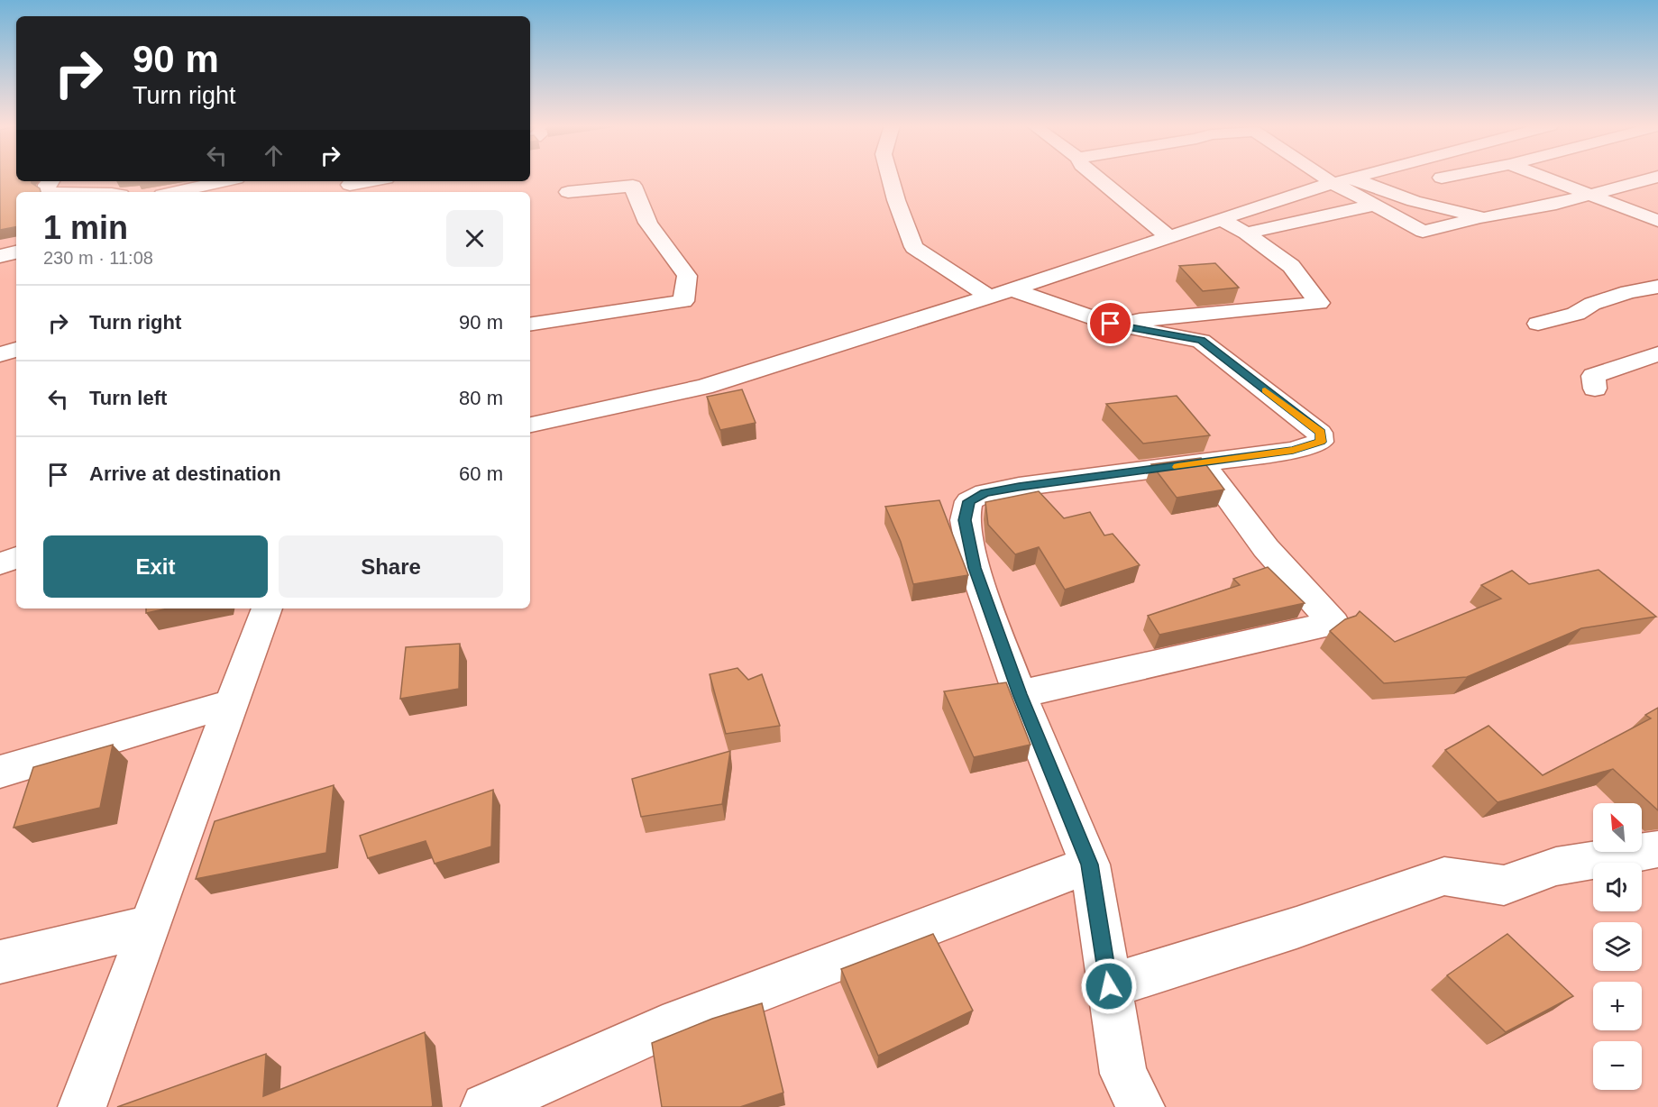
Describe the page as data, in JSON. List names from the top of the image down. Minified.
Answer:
{"north":"top left","page":{"turn":["90 m","Turn right"],"heading":["1 min","230 m · 11:08"],"list":[{"name":"Turn right","value":"90 m"},{"name":"Turn left","value":"80 m"},{"name":"Arrive at destination","value":"60 m"}],"buttons":["Exit","Share"],"map_buttons":["+","−"]}}
